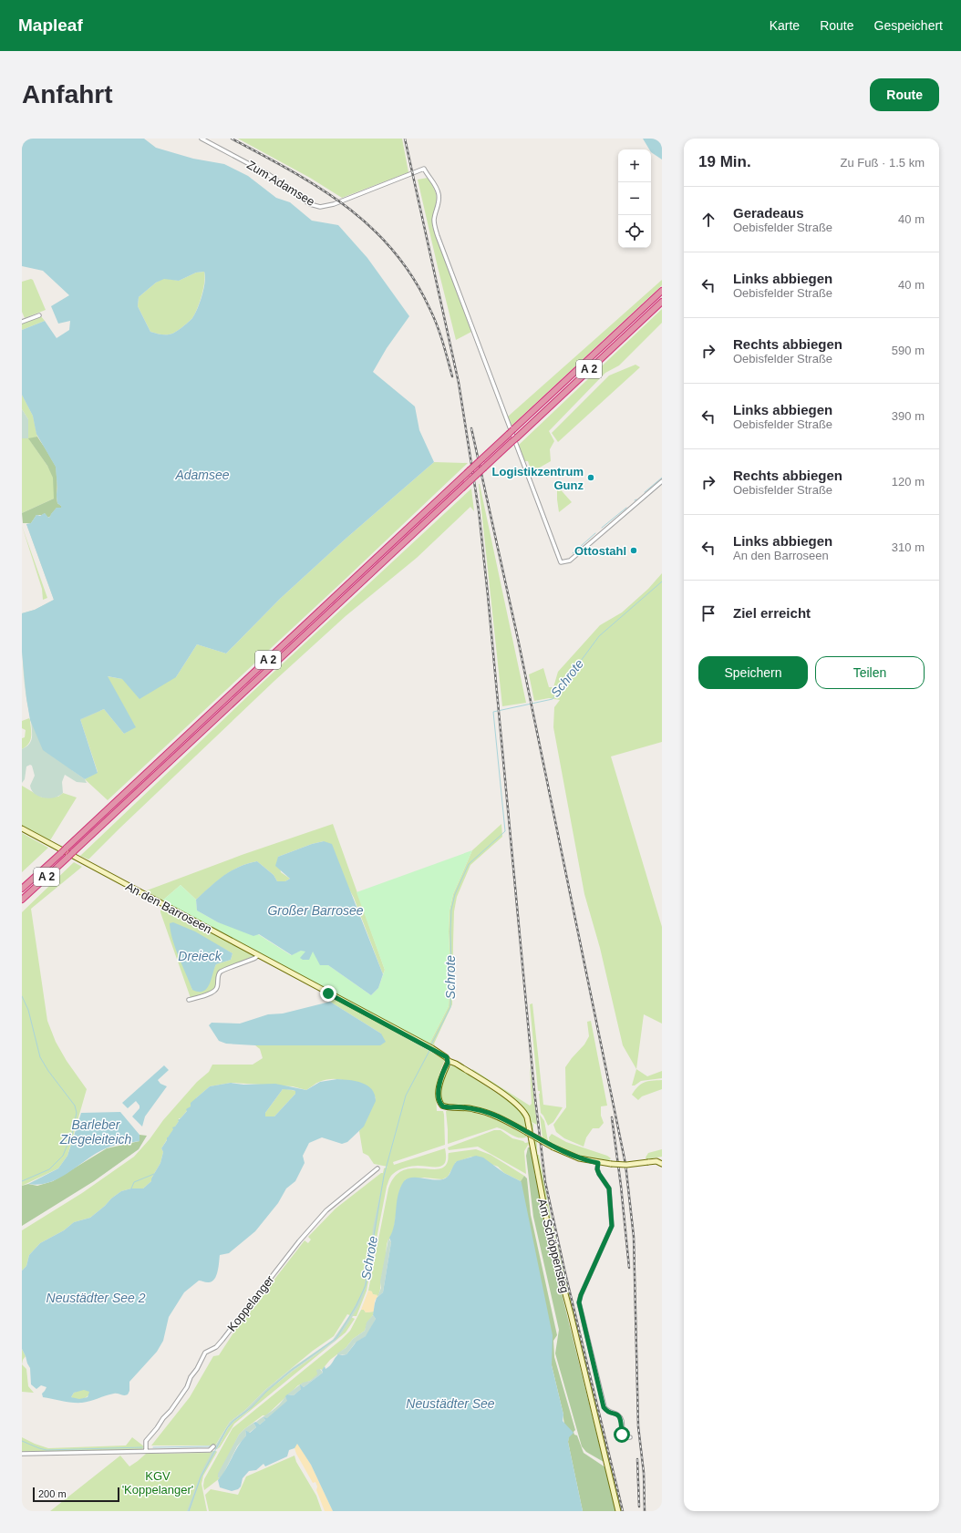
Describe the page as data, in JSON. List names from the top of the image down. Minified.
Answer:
{"streets":{"highway":["A 2"],"street":["Zum Adamsee","An den Barroseen","Am Schöppensteg","Koppelanger"]},"crossings":[["An den Barroseen","Am Schöppensteg"]],"water":["Adamsee","Schrote","Großer Barrosee","Dreieck","Barleber Ziegeleiteich","Neustädter See 2","Neustädter See"],"parks":["KGV 'Koppelanger'"],"places":["Logistikzentrum Gunz","Ottostahl"],"scale_bar":"200 m","page":{"header":"Mapleaf","nav":["Karte","Route","Gespeichert"],"buttons":["Route",["Speichern","Teilen"]],"title":"Anfahrt","heading":["19 Min.","Zu Fuß · 1.5 km"],"map_buttons":["+","−"],"list":[["Geradeaus","Oebisfelder Straße","40 m"],["Links abbiegen","Oebisfelder Straße","40 m"],["Rechts abbiegen","Oebisfelder Straße","590 m"],["Links abbiegen","Oebisfelder Straße","390 m"],["Rechts abbiegen","Oebisfelder Straße","120 m"],["Links abbiegen","An den Barroseen","310 m"],"Ziel erreicht"],"scale":"200 m"}}
